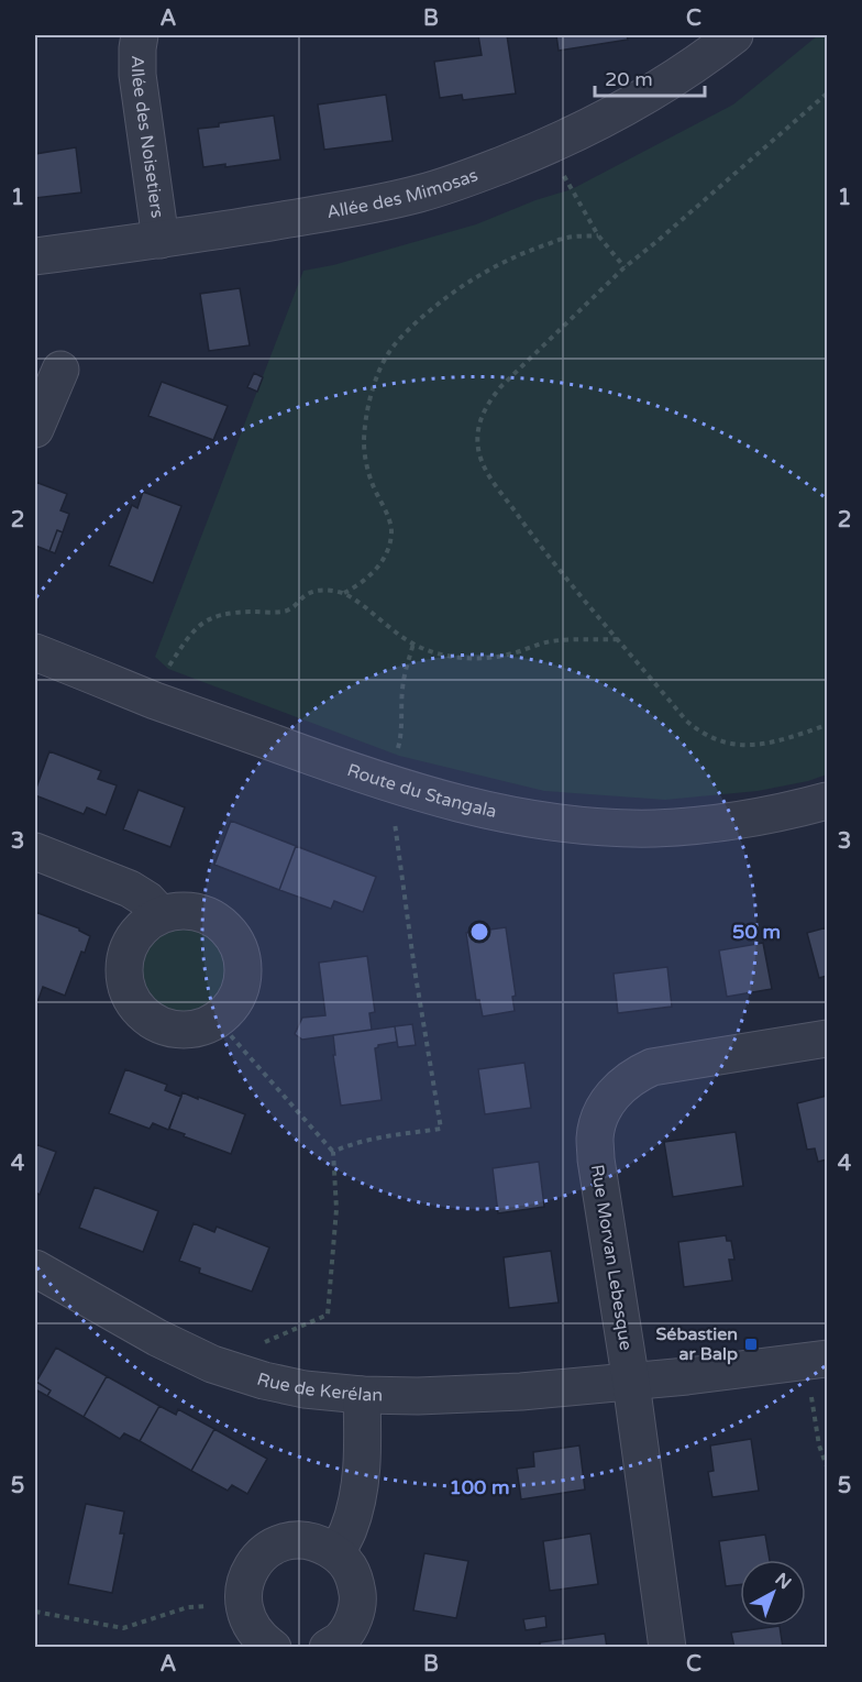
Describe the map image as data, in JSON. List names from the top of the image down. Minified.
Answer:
{"streets":{"street":["Allée des Noisetiers","Allée des Mimosas","Route du Stangala","Rue Morvan Lebesque","Rue de Kerélan"]},"crossings":[["Allée des Noisetiers","Allée des Mimosas"],["Rue Morvan Lebesque","Rue de Kerélan"]],"places":{"transit":["Sébastien ar Balp"]},"scale_bar":"20 m","north":"top right","grid":{"columns":["A","B","C"],"rows":["1","2","3","4","5"]},"rings":["50 m","100 m"]}
